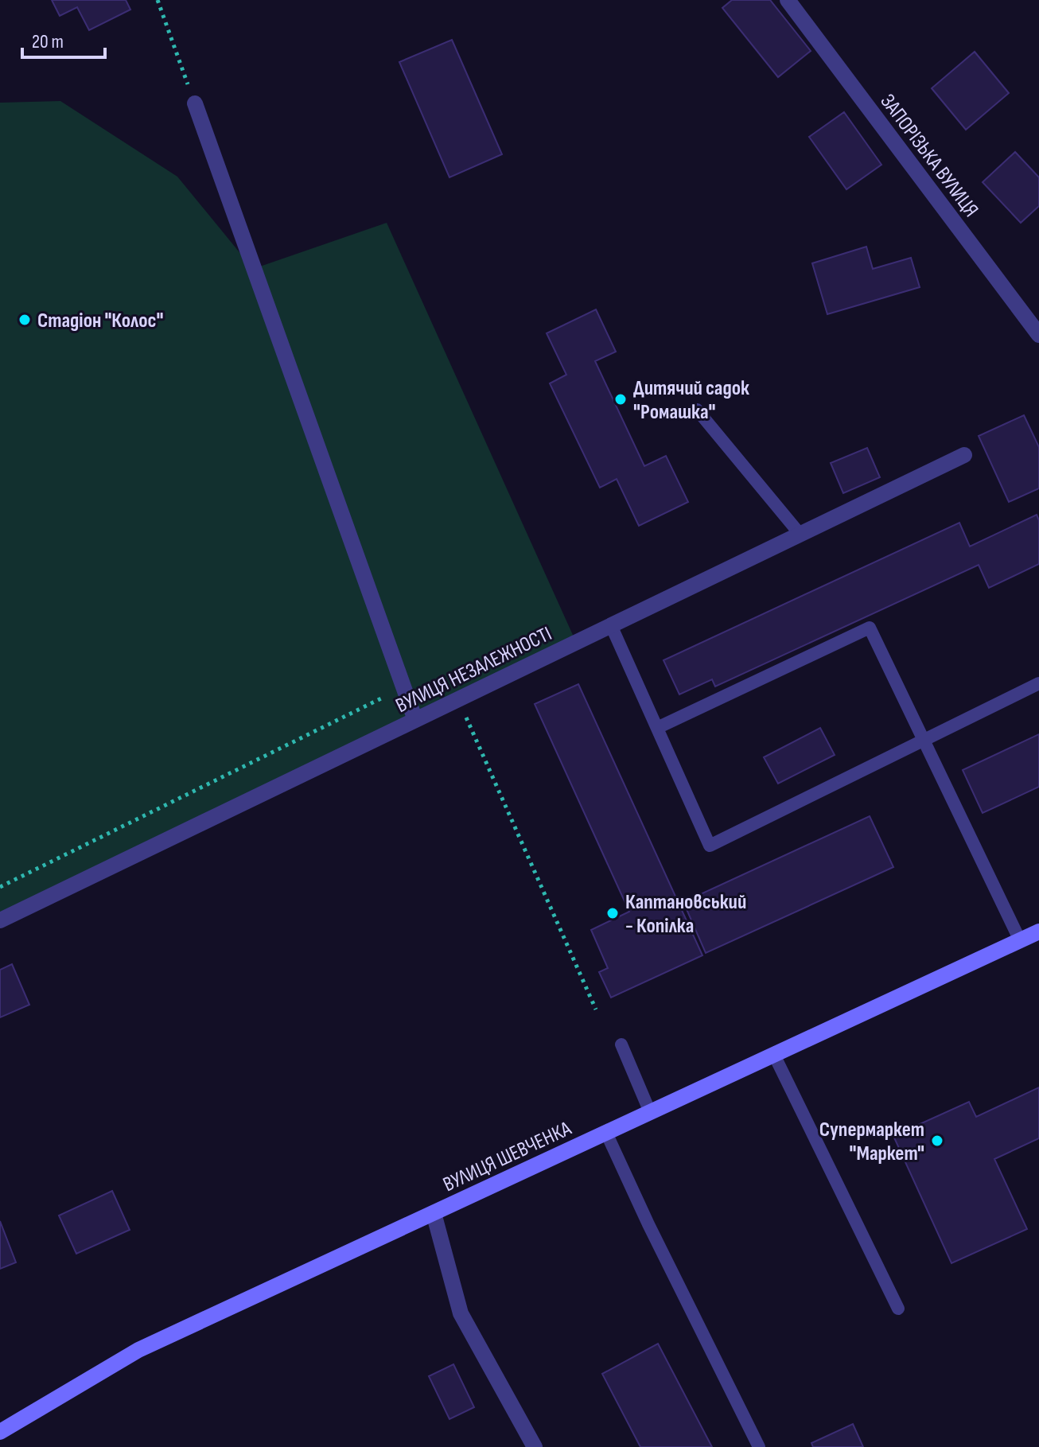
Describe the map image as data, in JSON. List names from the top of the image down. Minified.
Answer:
{"streets":{"main road":["ВУЛИЦЯ ШЕВЧЕНКА"],"street":["ЗАПОРІЗЬКА ВУЛИЦЯ","ВУЛИЦЯ НЕЗАЛЕЖНОСТІ"]},"places":["Стадіон \"Колос\"","Дитячий садок \"Ромашка\"","Каптановський - Копілка","Супермаркет \"Маркет\""],"scale_bar":"20 m"}
